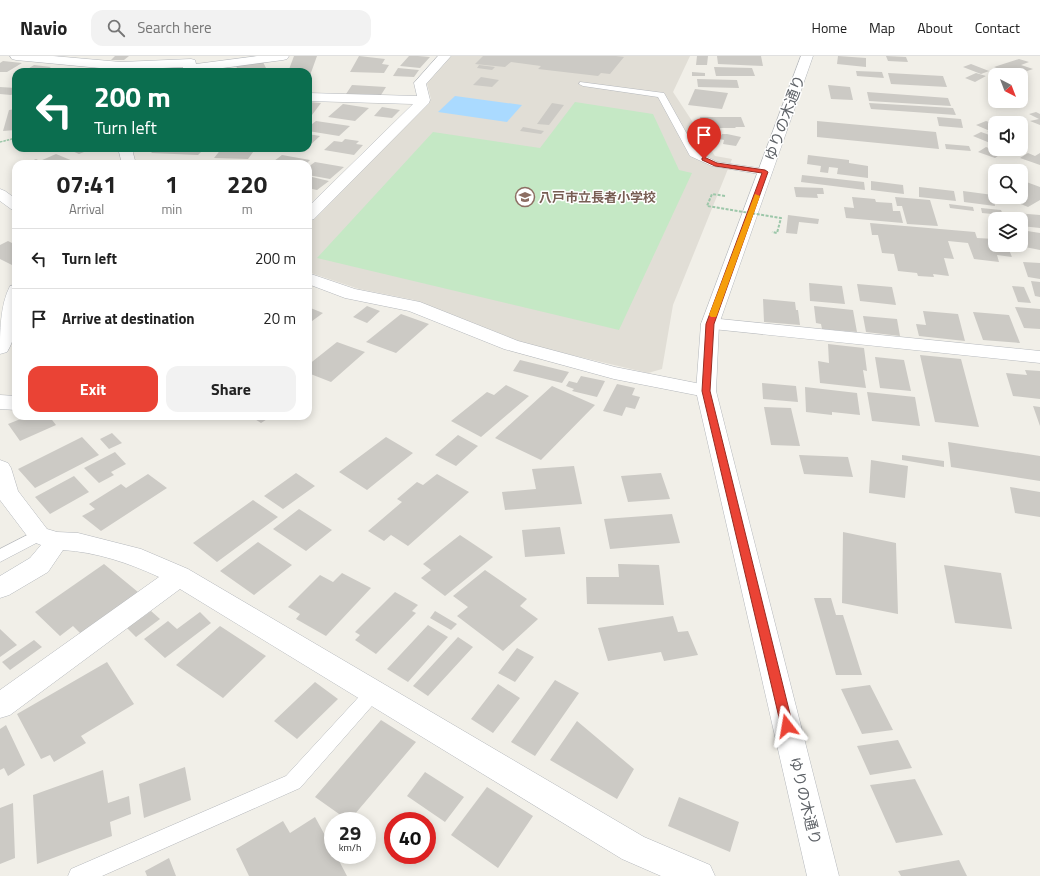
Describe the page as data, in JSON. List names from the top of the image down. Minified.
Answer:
{"streets":{"street":["ゆりの木通り"]},"places":{"school or university":["八戸市立長者小学校"]},"north":"bottom right","page":{"header":"Navio","search":"Search here","nav":["Home","Map","About","Contact"],"turn":["200 m","Turn left"],"eta":["07:41","Arrival","1","min","220","m"],"list":[{"name":"Turn left","value":"200 m"},{"name":"Arrive at destination","value":"20 m"}],"buttons":["Exit","Share"],"speed":"29 km/h","limit":"40"}}
